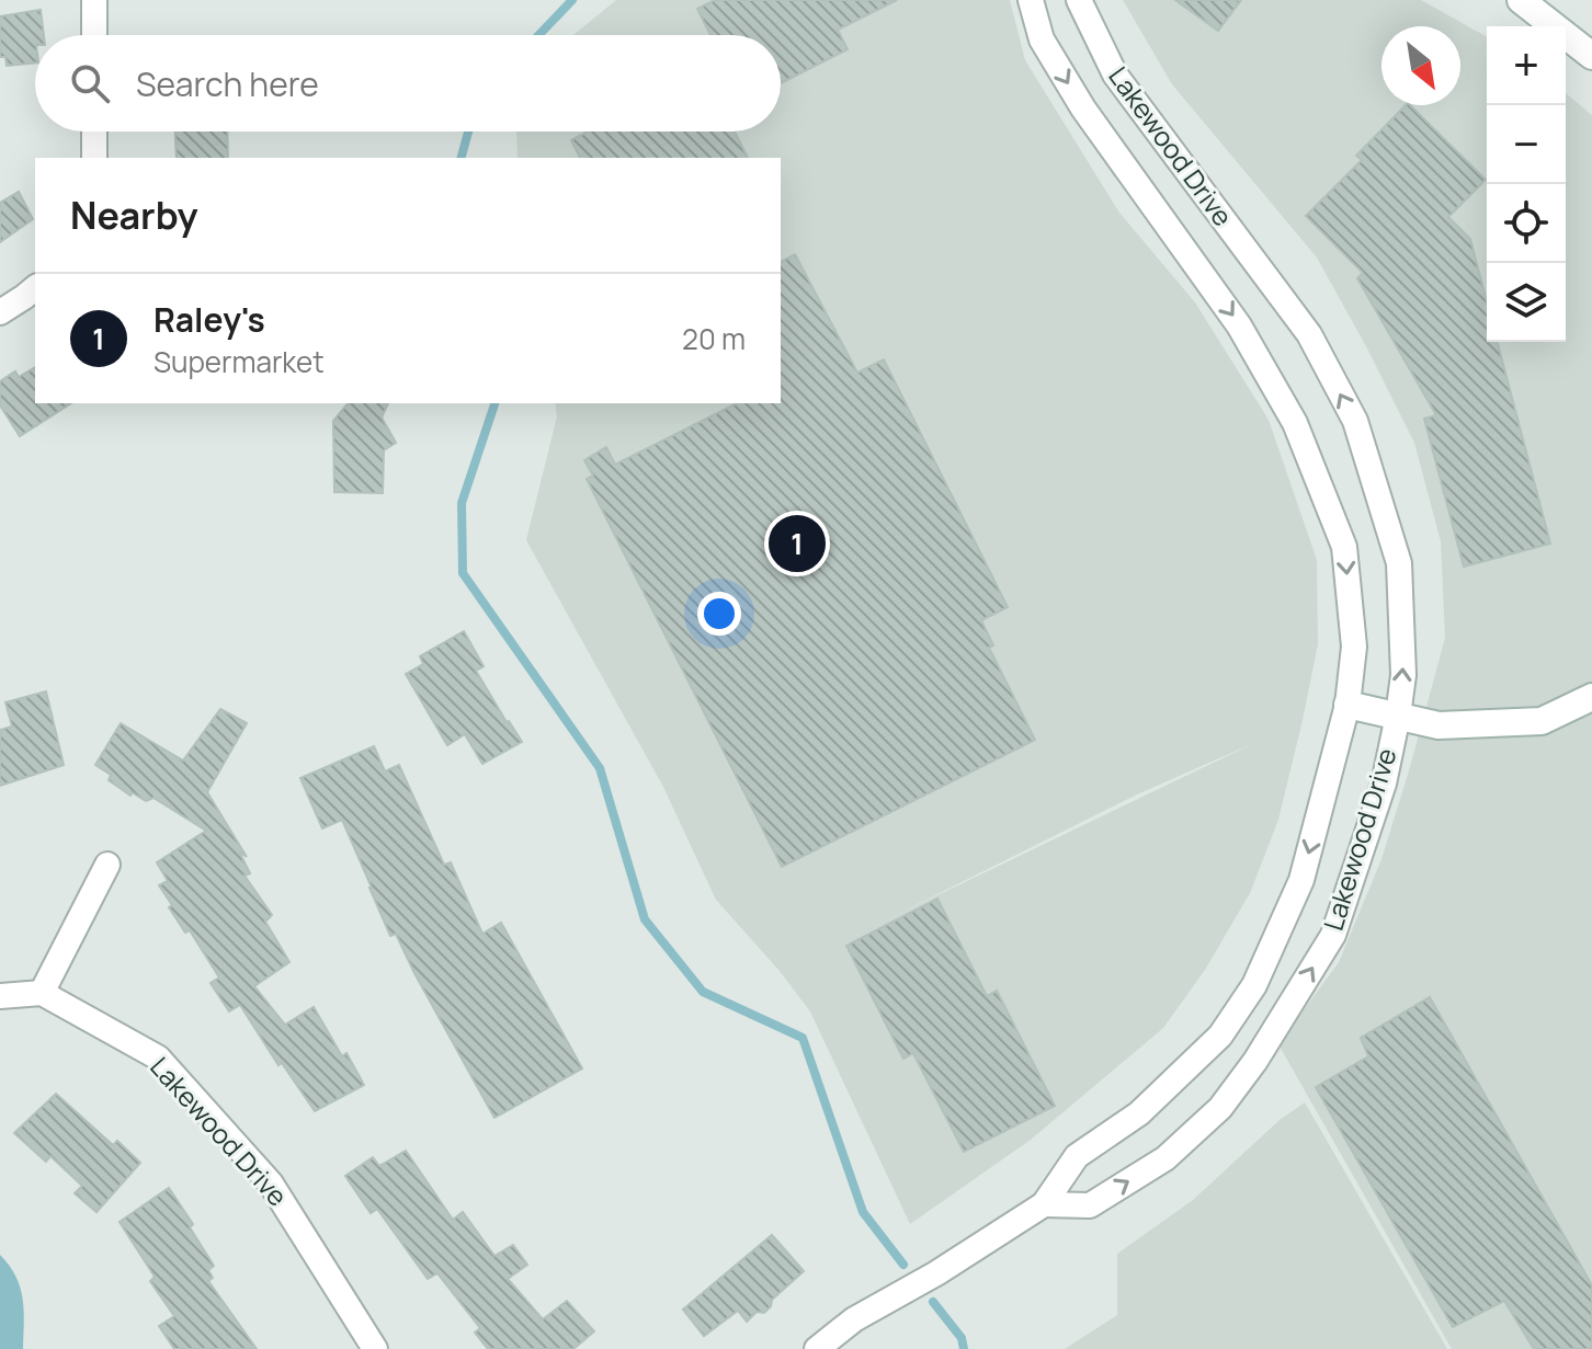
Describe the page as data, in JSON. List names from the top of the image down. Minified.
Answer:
{"streets":{"street":["Lakewood Drive"]},"north":"bottom right","page":{"map_buttons":["+","−"],"search":"Search here","heading":"Nearby","list":[{"mark":"1","name":"Raley's","note":"Supermarket","value":"20 m"}],"pins":"1"}}
